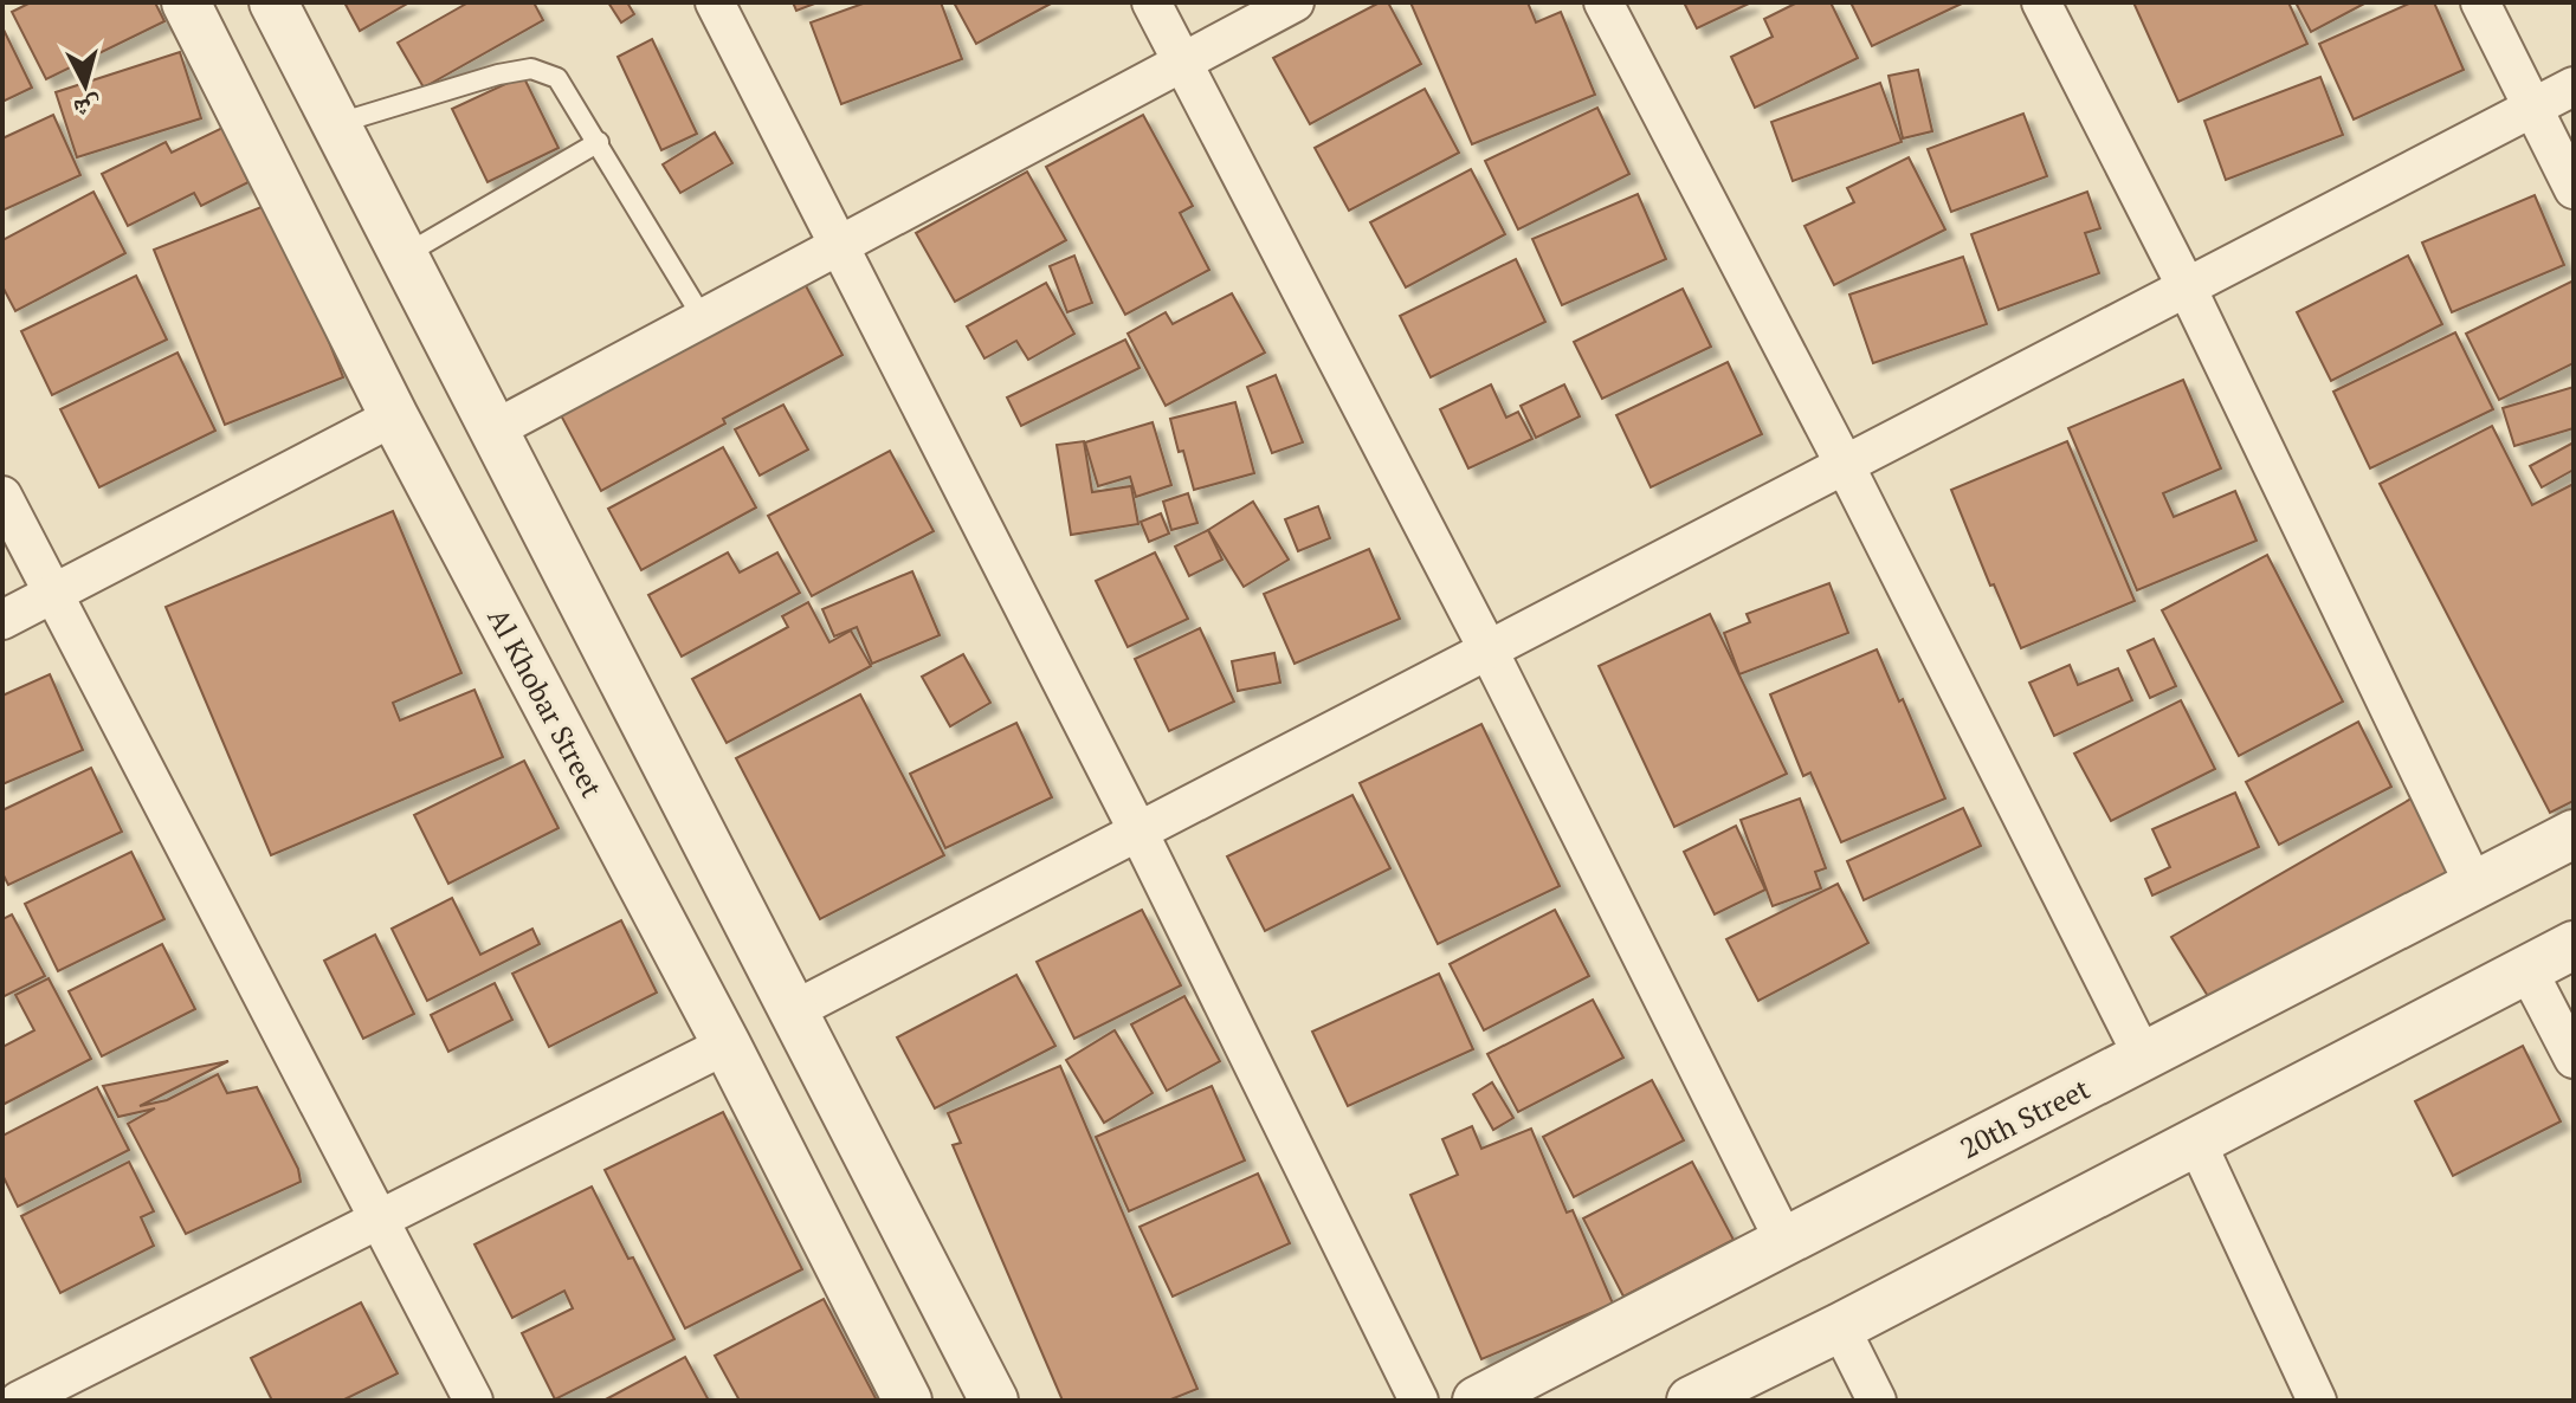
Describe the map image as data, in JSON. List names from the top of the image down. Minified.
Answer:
{"streets":{"street":["Al Khobar Street","20th Street"]},"north":"bottom"}
